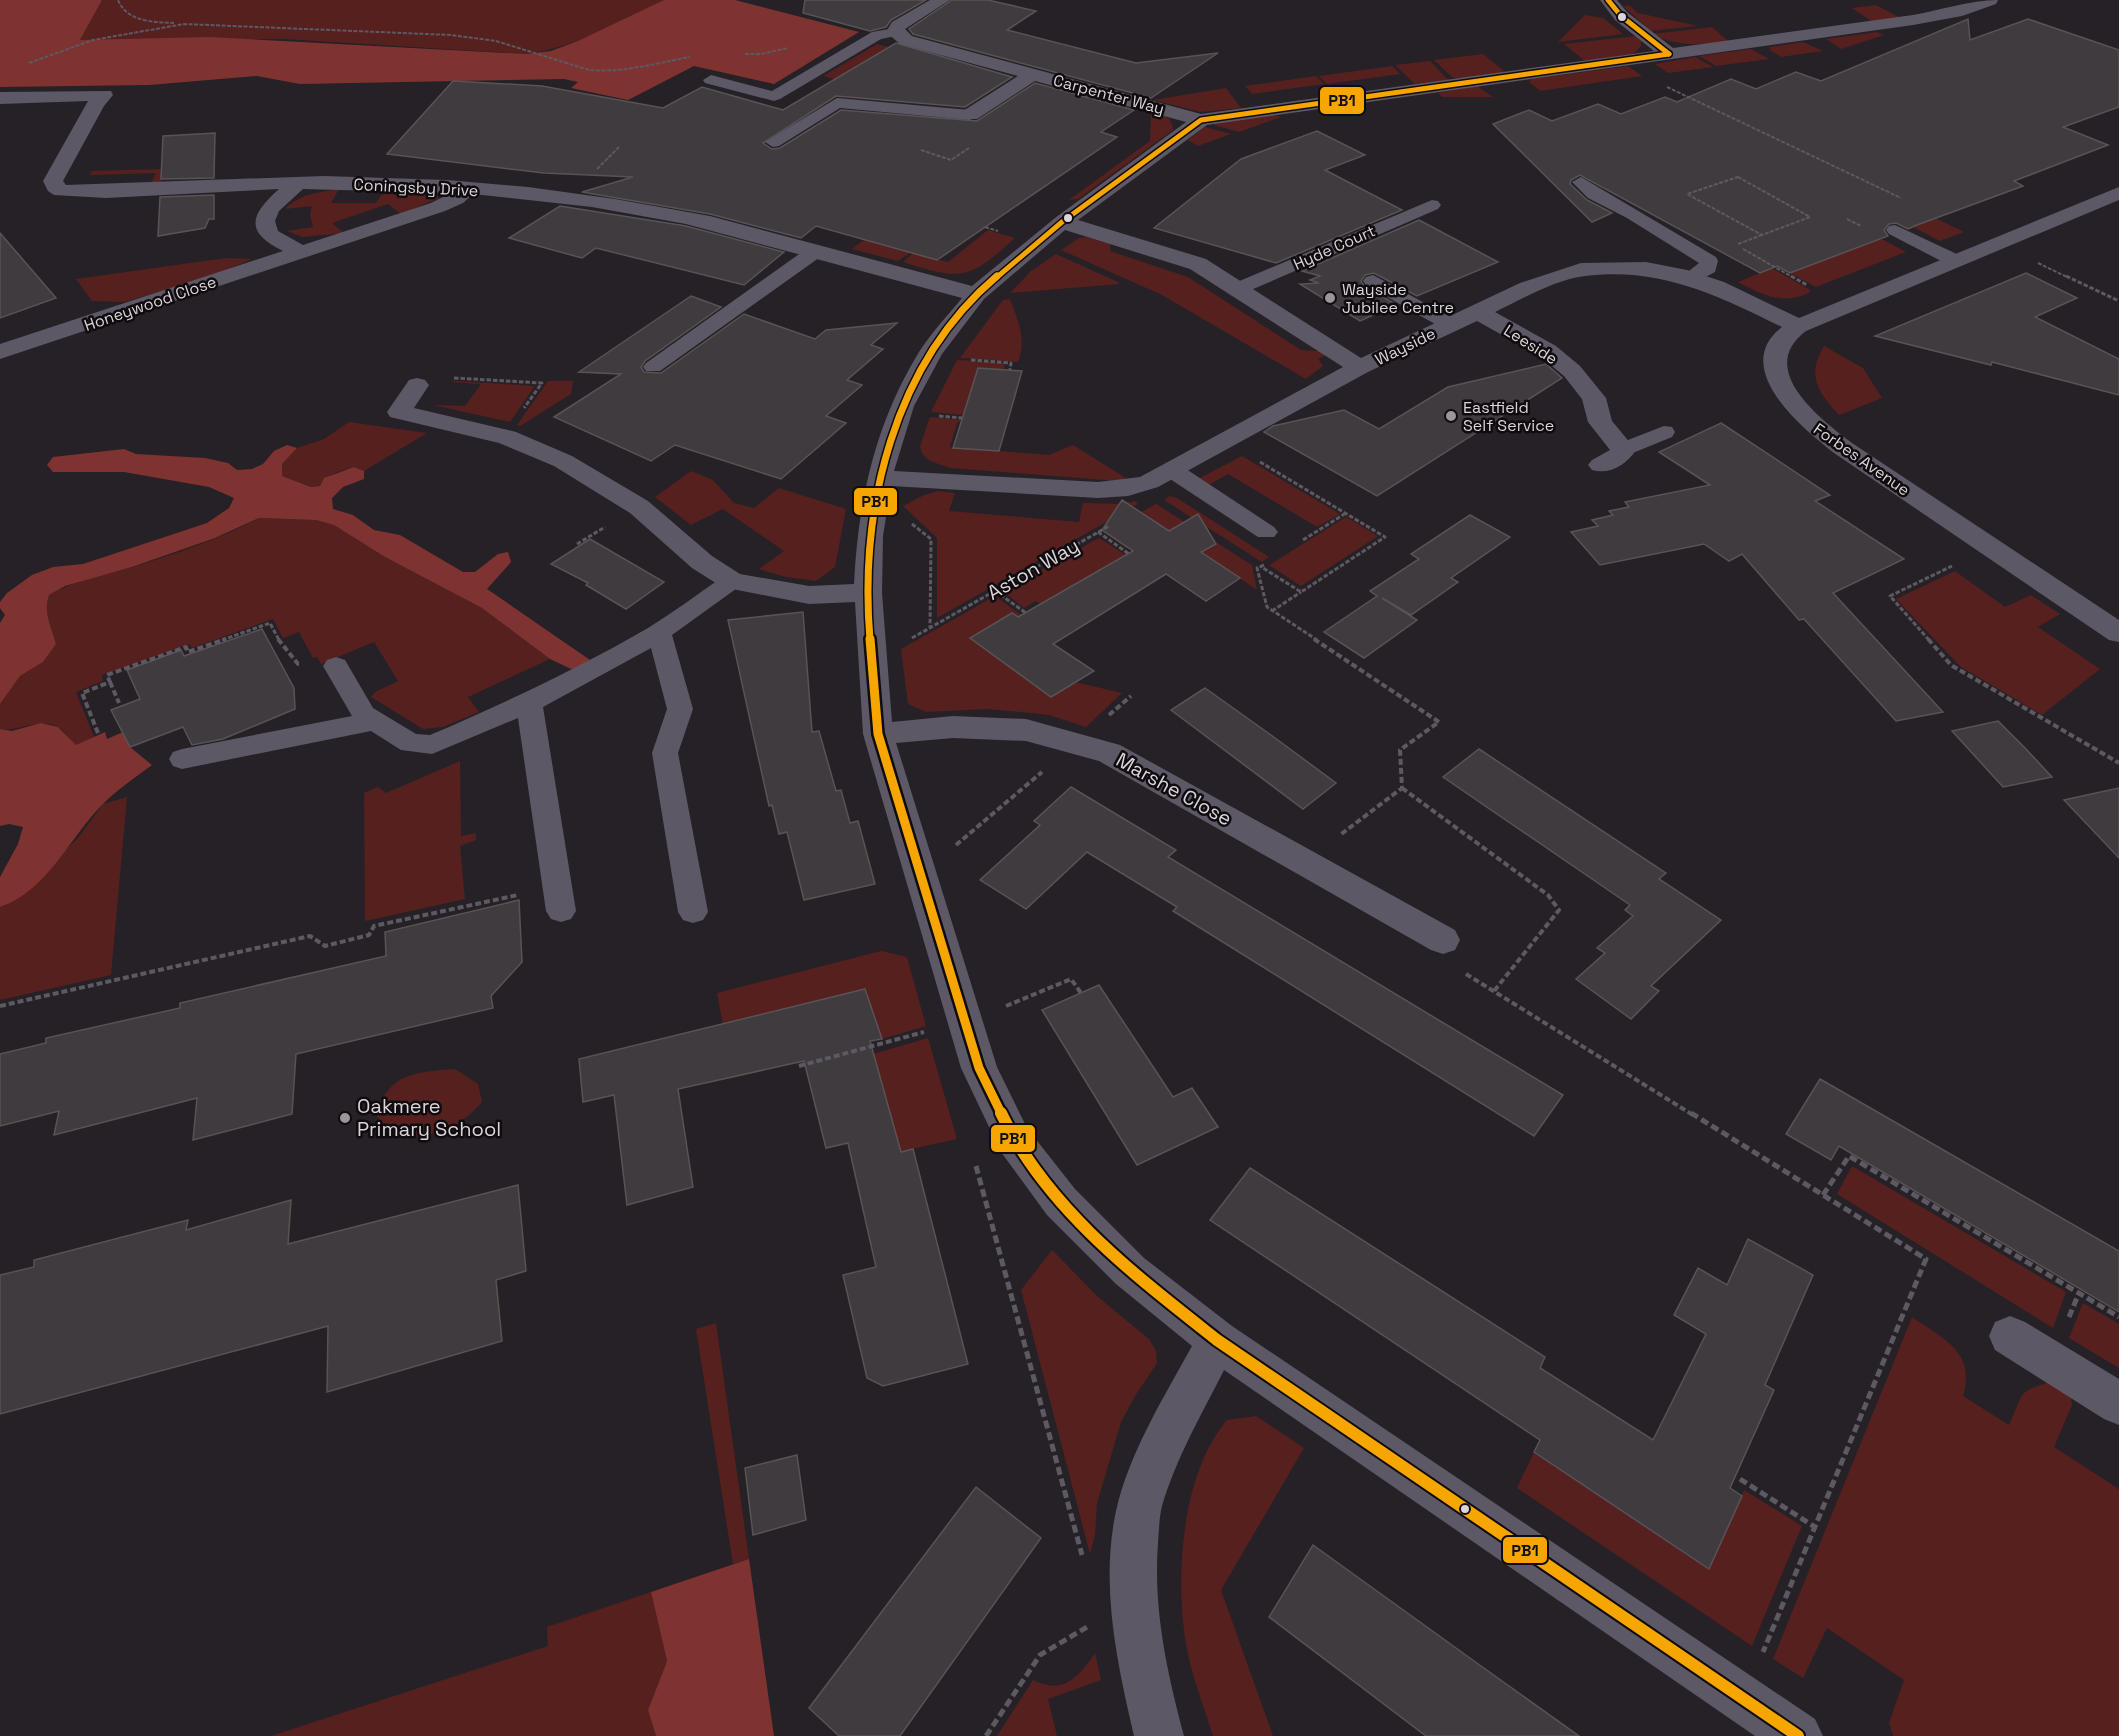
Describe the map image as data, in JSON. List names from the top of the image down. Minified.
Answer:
{"streets":{"street":["Carpenter Way","Coningsby Drive","Honeywood Close","Leeside","Wayside","Forbes Avenue","Marshe Close"],"lane":["Hyde Court"],"path":["Aston Way"]},"crossings":[["Coningsby Drive","Honeywood Close"],["Hyde Court","Wayside"],["Leeside","Wayside"],["Wayside","Forbes Avenue"]],"places":["Wayside Jubilee Centre","Eastfield Self Service","Oakmere Primary School"],"lines":["transit line PB1"]}
